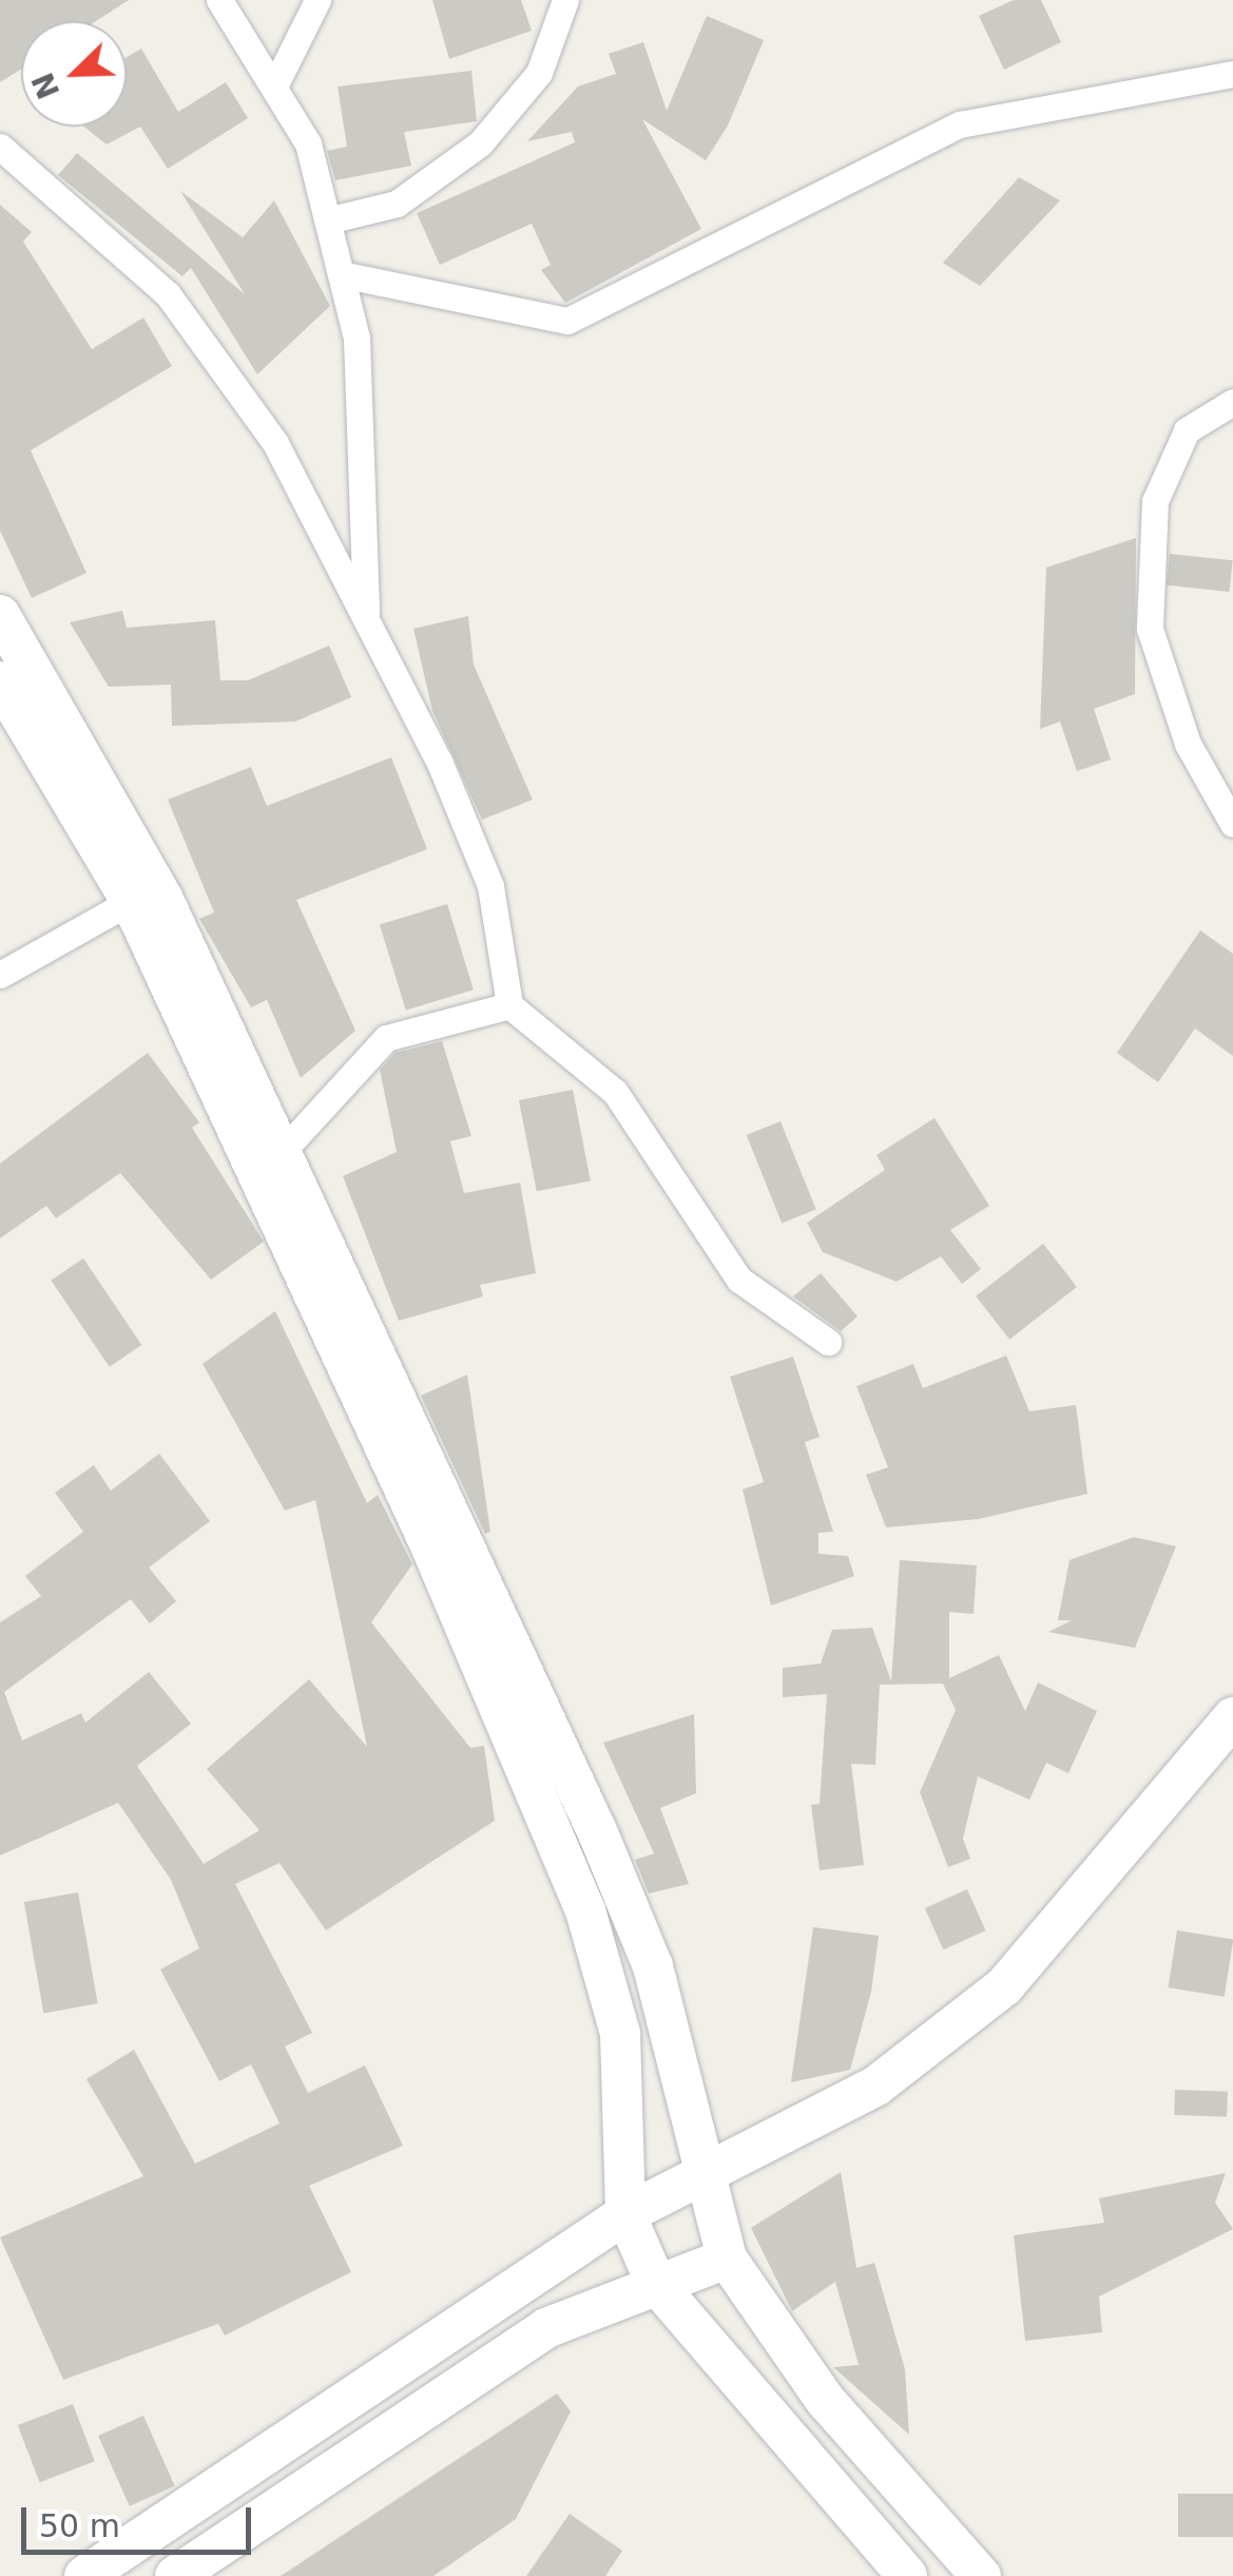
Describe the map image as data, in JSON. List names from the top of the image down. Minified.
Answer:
{"scale_bar":"50 m","north":"bottom left"}
